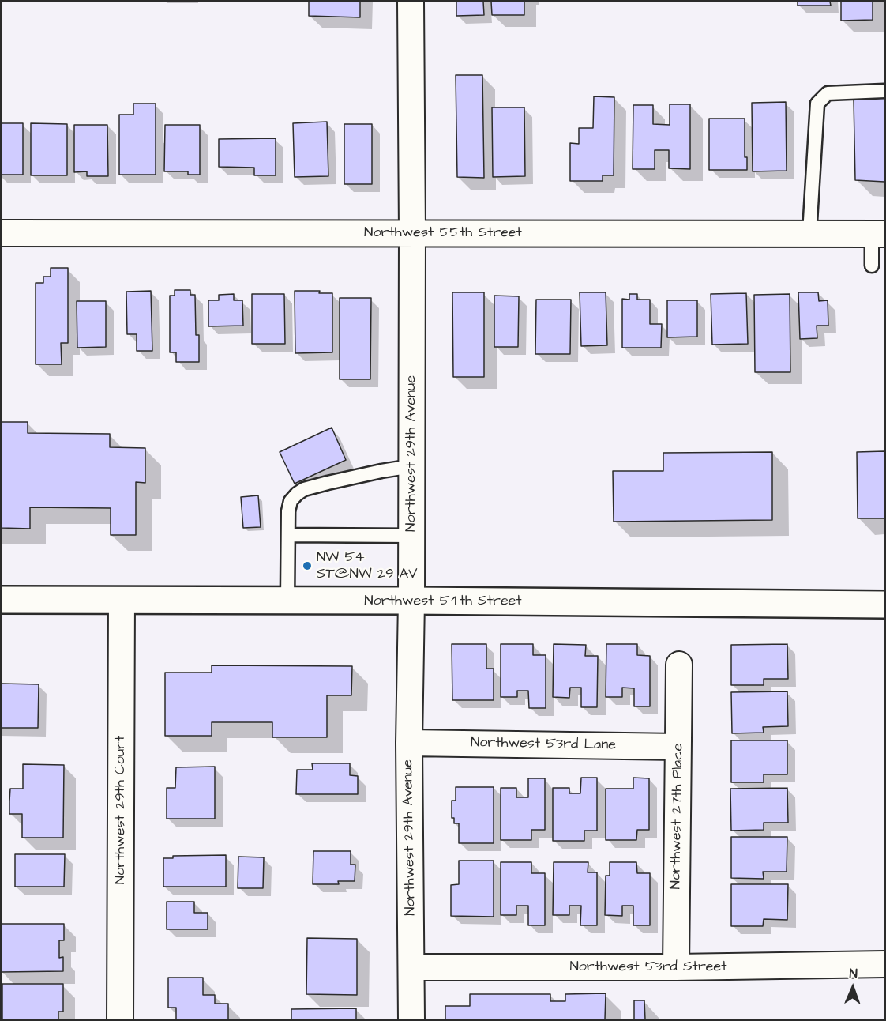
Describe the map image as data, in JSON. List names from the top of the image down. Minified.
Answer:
{"streets":{"main road":["Northwest 54th Street"],"street":["Northwest 55th Street","Northwest 29th Avenue","Northwest 53rd Lane","Northwest 29th Court","Northwest 27th Place","Northwest 53rd Street"]},"crossings":[["Northwest 55th Street","Northwest 29th Avenue"],["Northwest 29th Avenue","Northwest 54th Street"],["Northwest 29th Avenue","Northwest 53rd Lane"],["Northwest 29th Avenue","Northwest 53rd Street"],["Northwest 54th Street","Northwest 29th Court"],["Northwest 53rd Lane","Northwest 27th Place"],["Northwest 27th Place","Northwest 53rd Street"]],"places":["NW 54 ST@NW 29 AV"],"north":"top"}
